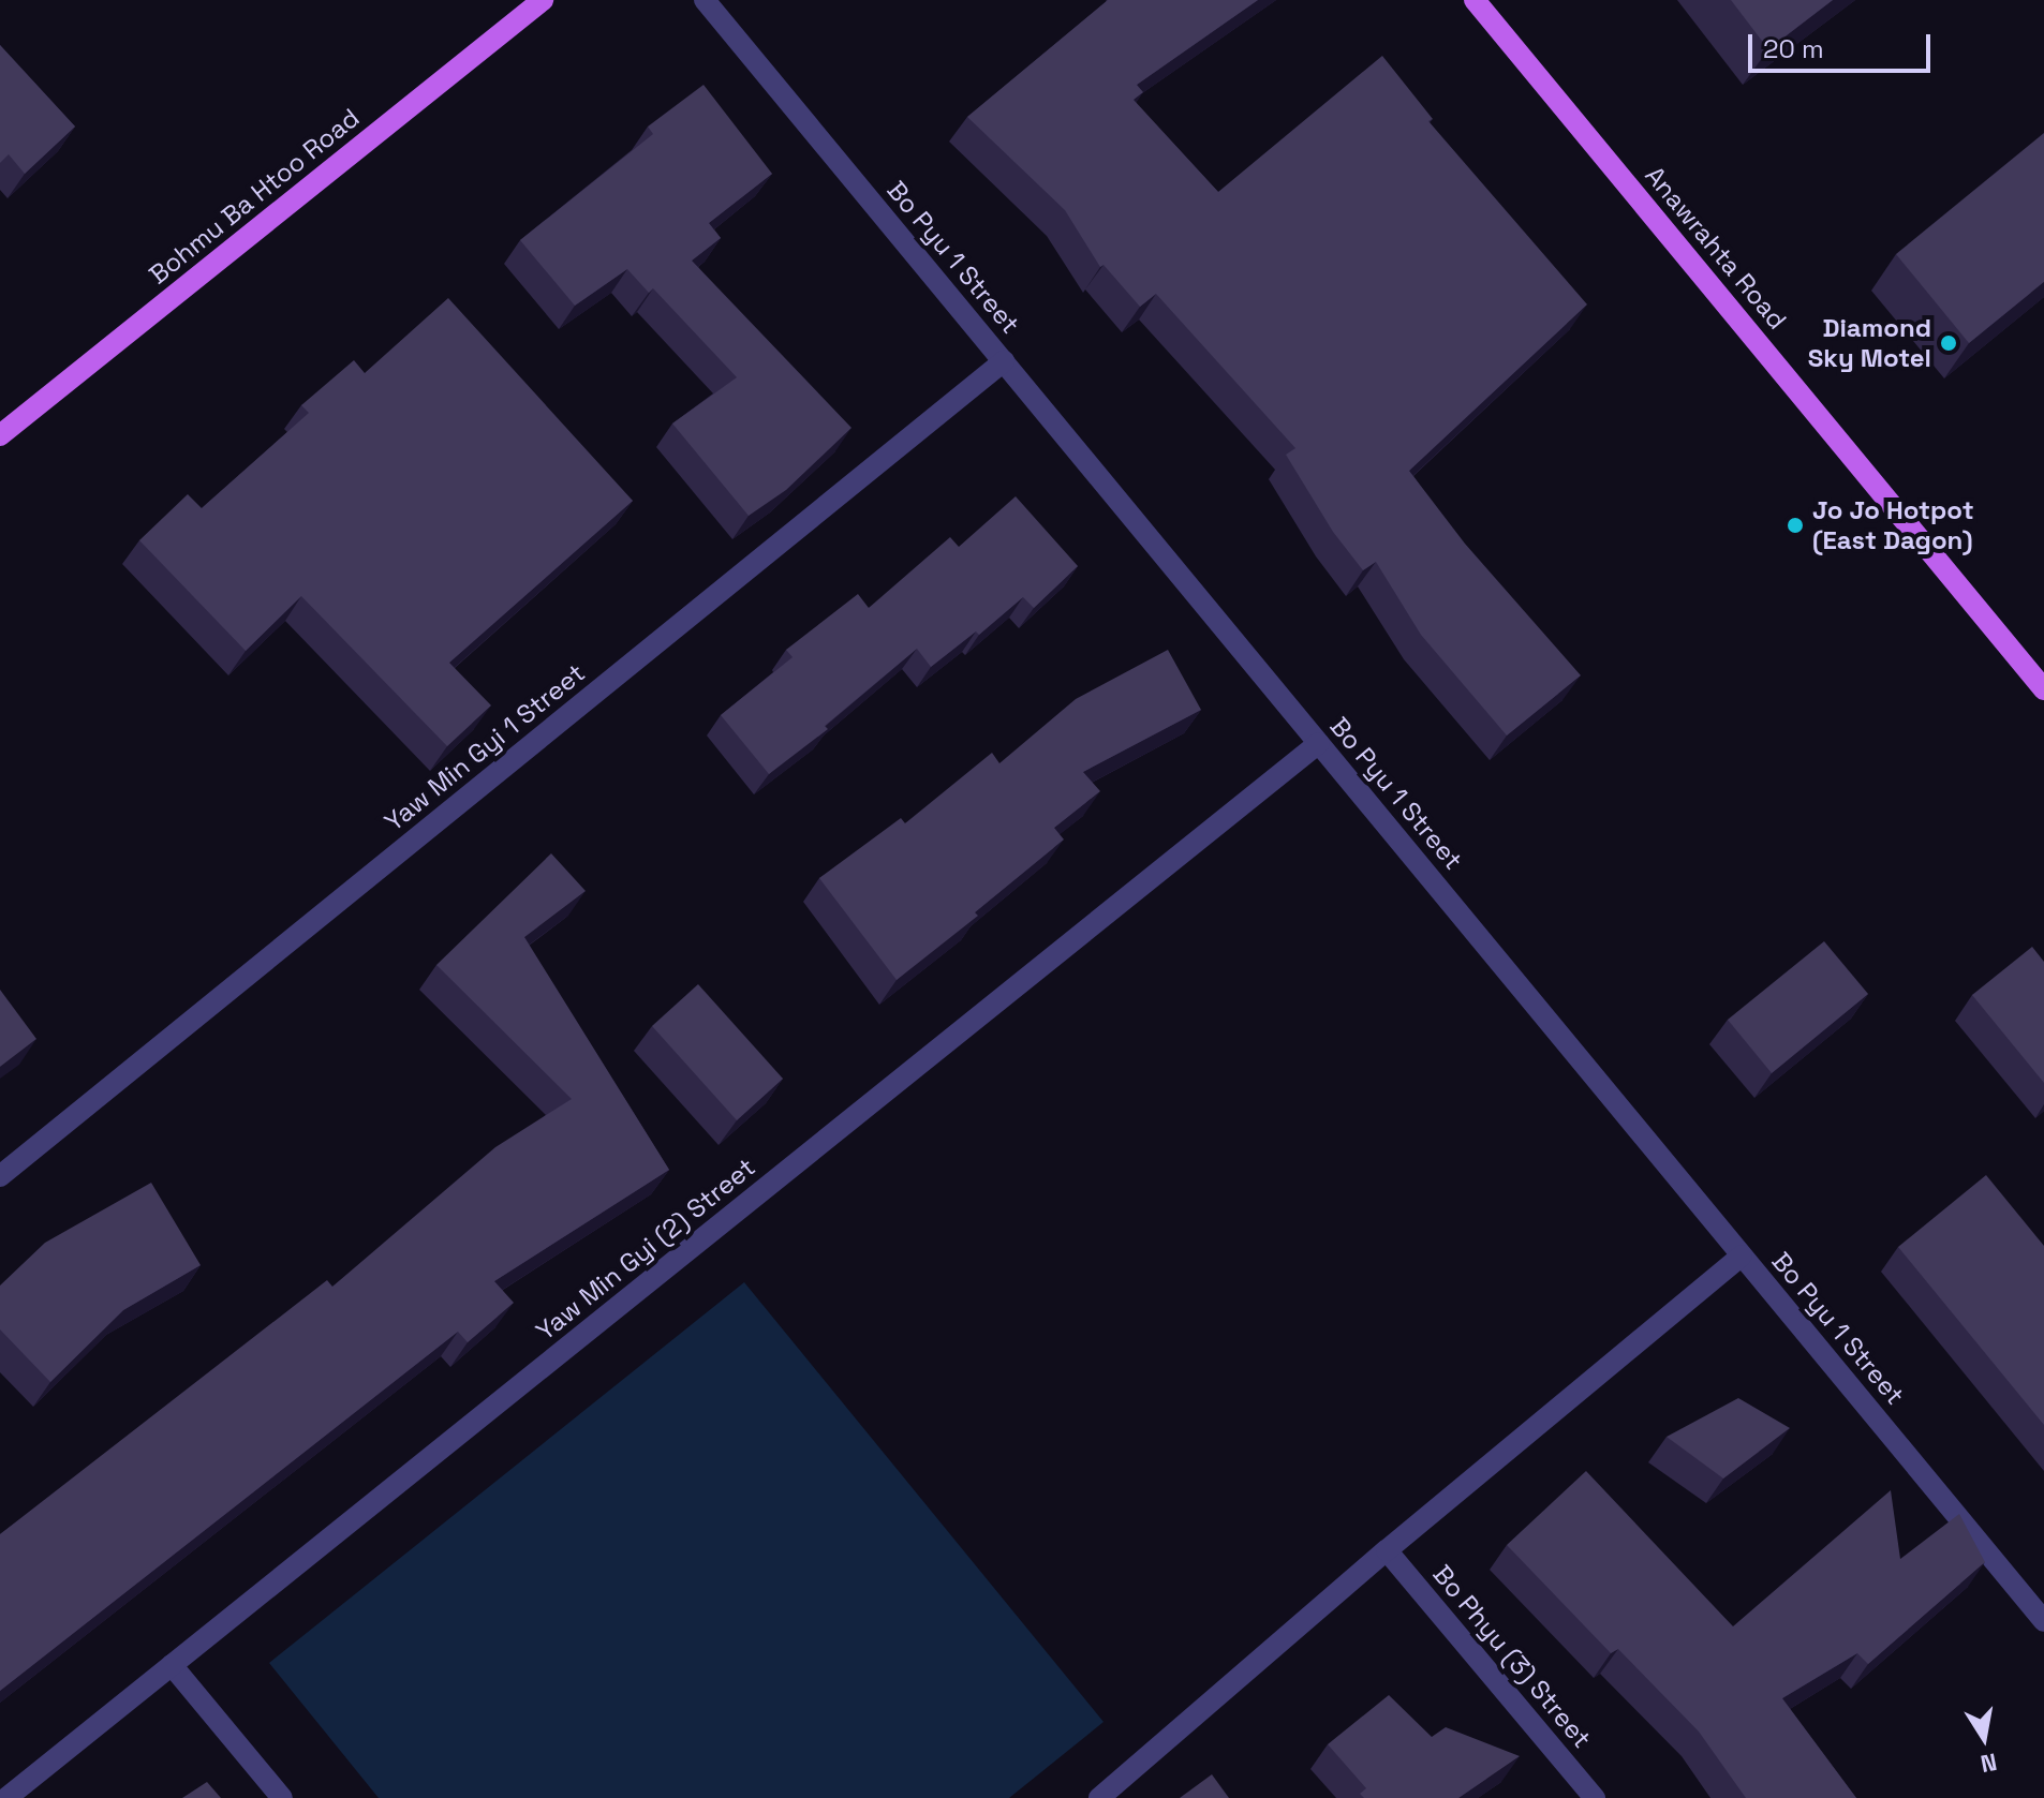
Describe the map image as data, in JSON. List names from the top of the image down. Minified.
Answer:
{"streets":{"main road":["Bohmu Ba Htoo Road","Anawrahta Road"],"street":["Bo Pyu 1 Street","Yaw Min Gyi 1 Street","Yaw Min Gyi (2) Street","Bo Phyu (3) Street"]},"crossings":[["Bo Pyu 1 Street","Yaw Min Gyi 1 Street"],["Bo Pyu 1 Street","Yaw Min Gyi (2) Street"]],"places":["Diamond Sky Motel","Jo Jo Hotpot (East Dagon)"],"scale_bar":"20 m","north":"bottom"}
